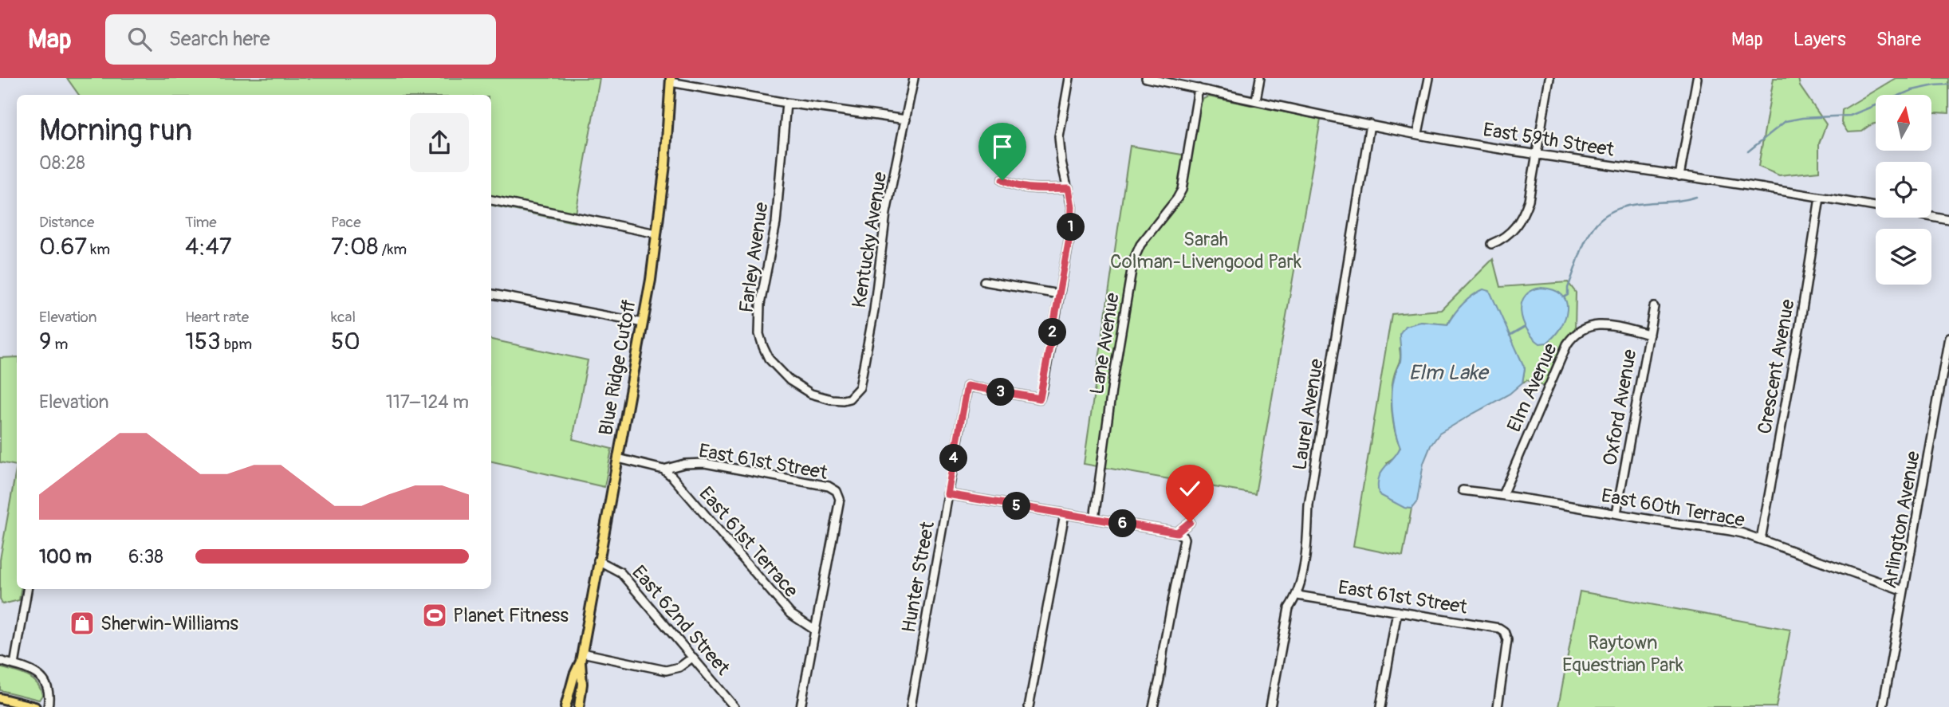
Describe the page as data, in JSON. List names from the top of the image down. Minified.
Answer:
{"streets":{"main road":["Blue Ridge Cutoff"],"street":["East 59th Street","Kentucky Avenue","Farley Avenue","Lane Avenue","Crescent Avenue","Elm Avenue","Oxford Avenue","Laurel Avenue","East 61st Street","East 60th Terrace","Arlington Avenue","East 61st Terrace","Hunter Street","East 62nd Street"]},"crossings":[["East 59th Street","Lane Avenue"],["East 59th Street","Crescent Avenue"],["East 59th Street","Laurel Avenue"],["Kentucky Avenue","Farley Avenue"],["Crescent Avenue","East 60th Terrace"],["Blue Ridge Cutoff","East 61st Street"],["Blue Ridge Cutoff","East 62nd Street"],["Elm Avenue","Oxford Avenue"],["Elm Avenue","East 60th Terrace"],["Oxford Avenue","East 60th Terrace"],["Laurel Avenue","East 61st Street"],["East 61st Street","East 61st Terrace"],["East 60th Terrace","Arlington Avenue"]],"water":["Elm Lake"],"parks":["Sarah Colman-Livengood Park","Raytown Equestrian Park"],"places":{"sports":["Planet Fitness"],"shop":["Sherwin-Williams"]},"north":"top","page":{"header":"Map","search":"Search here","nav":["Map","Layers","Share"],"heading":["Morning run","08:28"],"stats":[["Distance","0.67 km"],["Time","4:47"],["Pace","7:08 /km"],["Elevation","9 m"],["Heart rate","153 bpm"],["kcal","50"]],"pins":["1","2","3","4","5","6"],"chart":["Elevation","117–124 m"],"list":[{"name":"100 m","note":"6:38"}]}}
